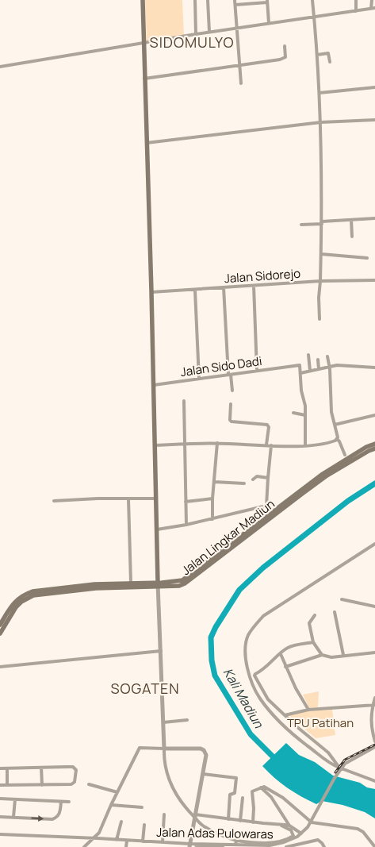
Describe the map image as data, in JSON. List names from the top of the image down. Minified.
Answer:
{"streets":{"main road":["Jalan Lingkar Madiun"],"street":["Jalan Sidorejo","Jalan Sido Dadi","Jalan Adas Pulowaras"]},"districts":["SIDOMULYO","SOGATEN"],"water":["Kali Madiun"],"parks":["TPU Patihan"]}
